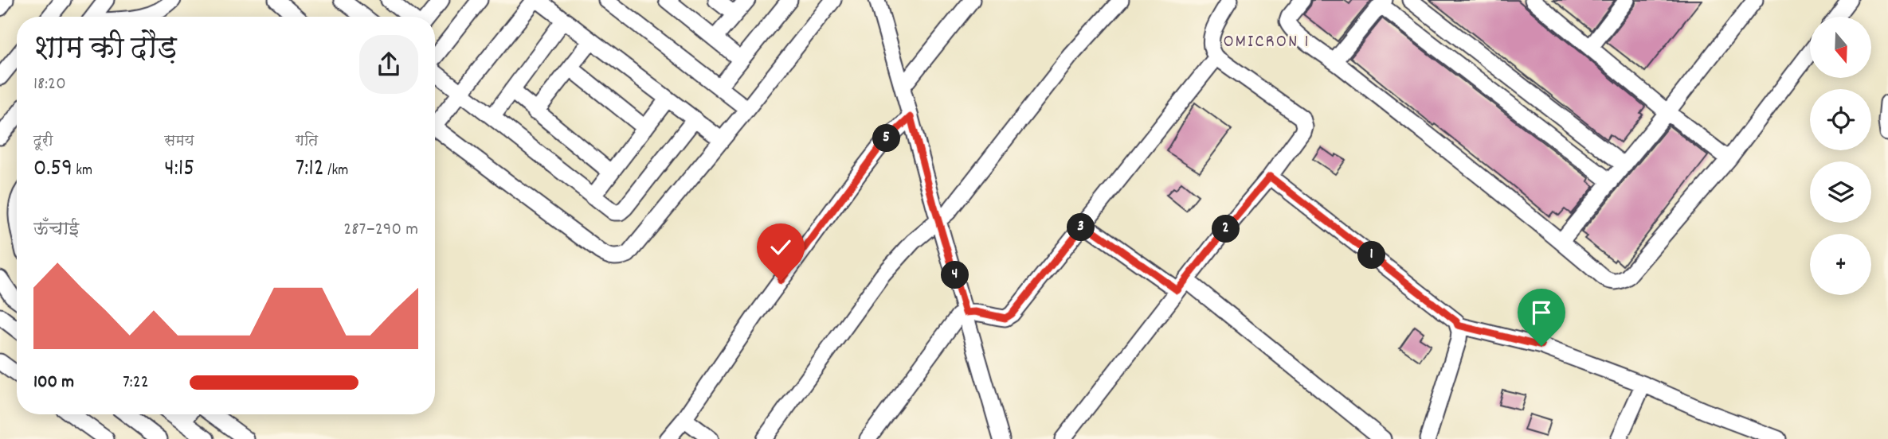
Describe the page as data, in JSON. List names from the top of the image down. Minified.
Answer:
{"districts":["OMICRON 1"],"north":"bottom","page":{"map_buttons":"+","heading":["शाम की दौड़","18:20"],"stats":[["दूरी","0.59 km"],["समय","4:15"],["गति","7:12 /km"]],"pins":["5","3","2","1","4"],"chart":["ऊँचाई","287–290 m"],"list":[{"name":"100 m","note":"7:22"}]}}
